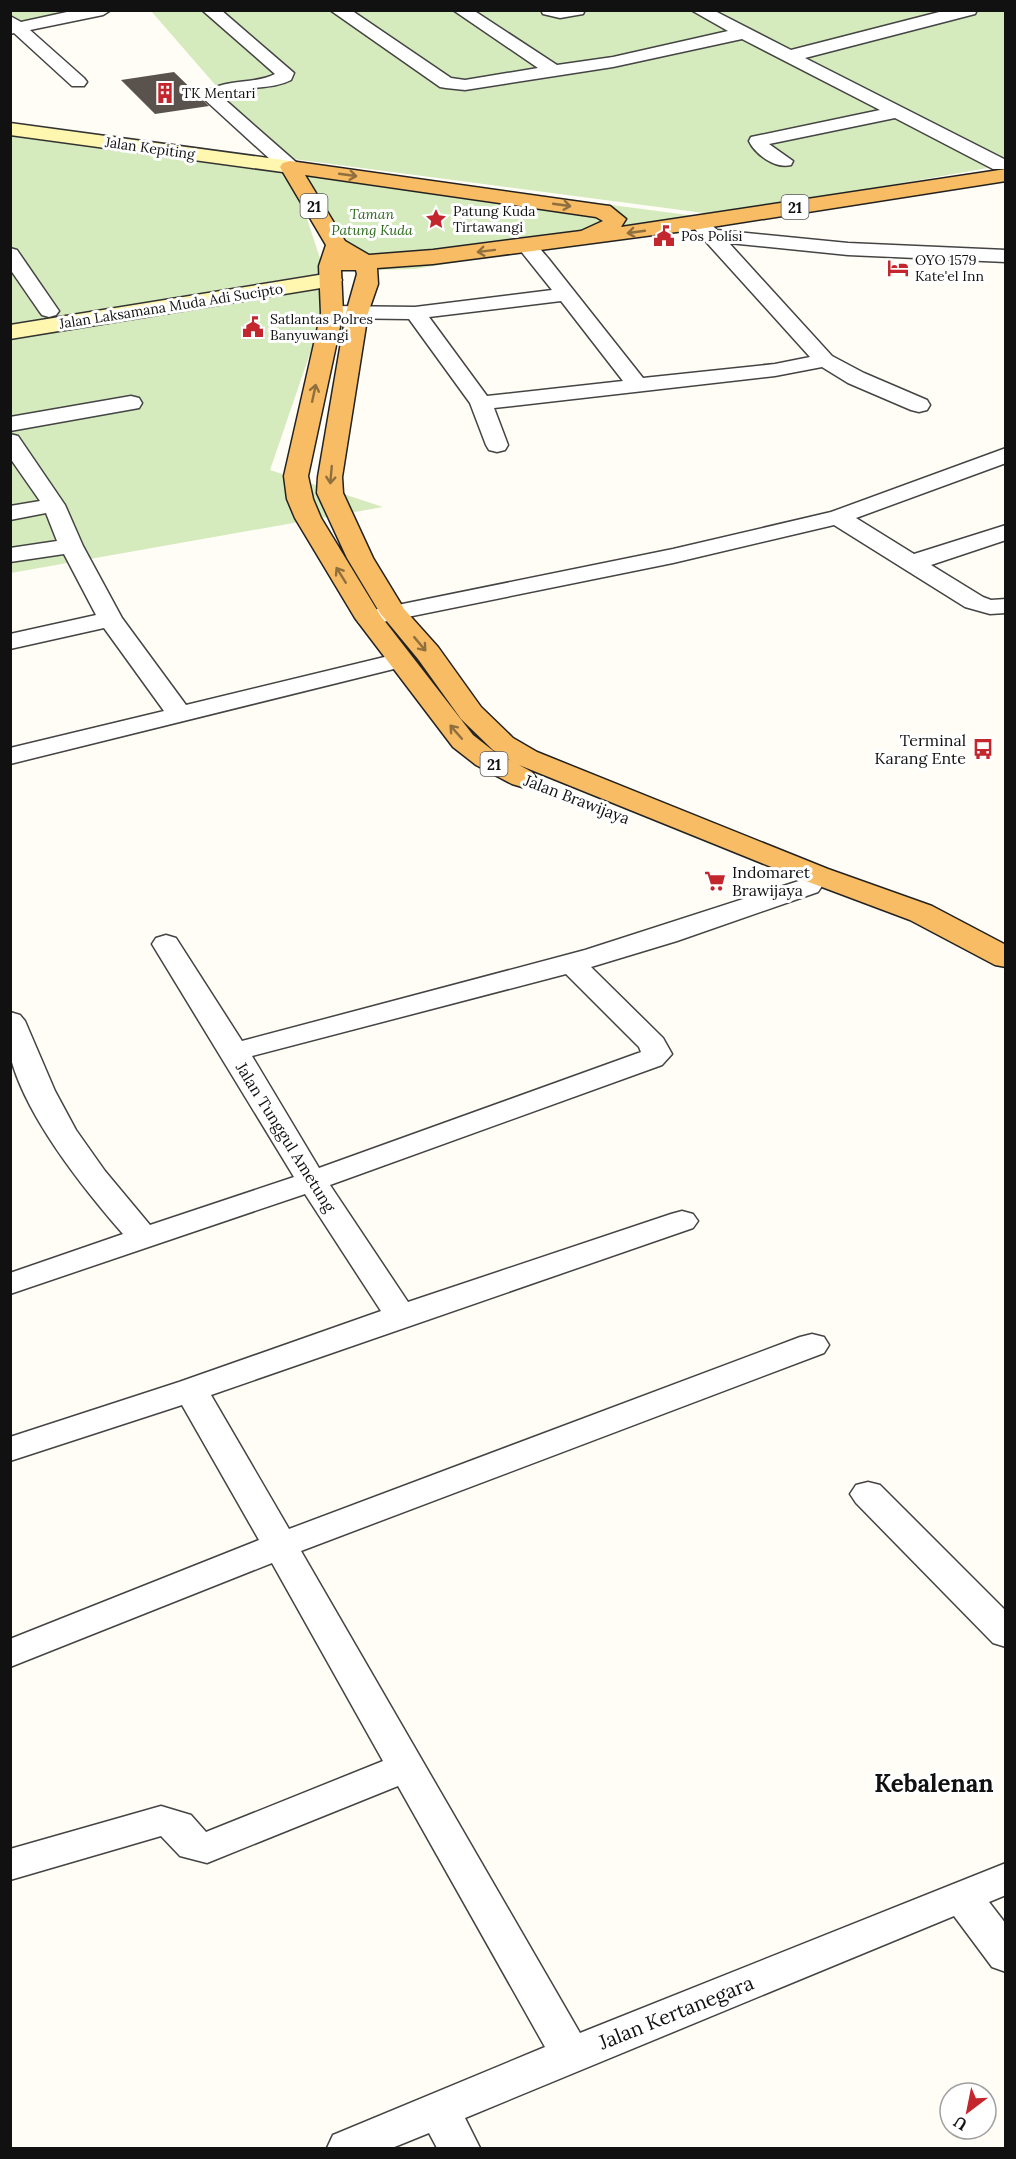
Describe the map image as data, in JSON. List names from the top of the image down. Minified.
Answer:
{"streets":{"highway":["21","Jalan Brawijaya"],"main road":["Jalan Kepiting","Jalan Laksamana Muda Adi Sucipto"],"street":["Jalan Tunggul Ametung","Jalan Kertanegara"]},"crossings":[["Jalan Kepiting","21"],["21","Jalan Laksamana Muda Adi Sucipto"],["21","Jalan Brawijaya"],["Jalan Laksamana Muda Adi Sucipto","Jalan Brawijaya"],["Jalan Brawijaya","Jalan Tunggul Ametung"]],"districts":["Kebalenan"],"parks":["Taman Patung Kuda"],"places":{"building":["TK Mentari"],"place":["Patung Kuda Tirtawangi"],"public building":["Pos Polisi","Satlantas Polres Banyuwangi"],"hotel":["OYO 1579 Kate'el Inn"],"bus stop":["Terminal Karang Ente"],"supermarket":["Indomaret Brawijaya"]},"north":"bottom left"}
